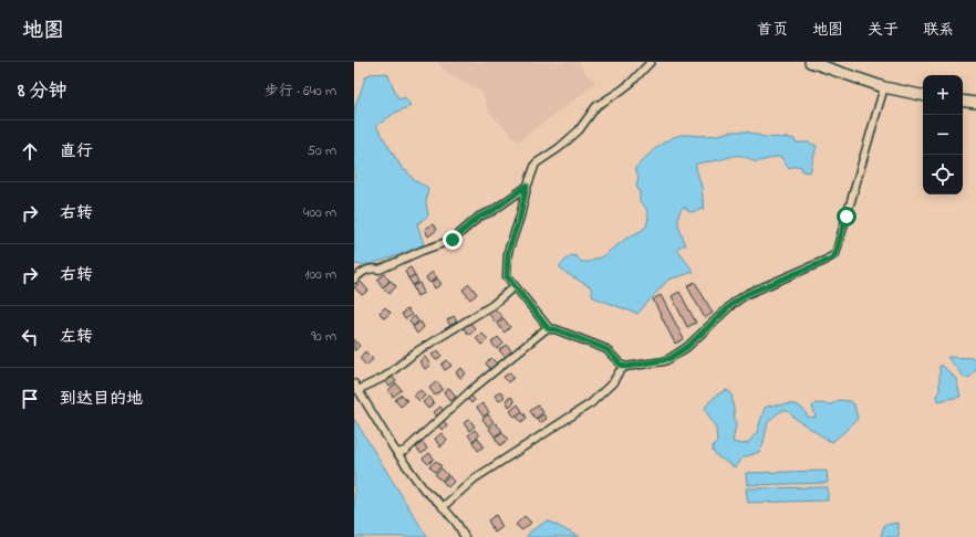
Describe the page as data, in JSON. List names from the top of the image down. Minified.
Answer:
{"page":{"header":"地图","nav":["首页","地图","关于","联系"],"heading":["8 分钟","步行 · 640 m"],"map_buttons":["+","−"],"list":[["直行","50 m"],["右转","400 m"],["右转","100 m"],["左转","90 m"],"到达目的地"]}}
